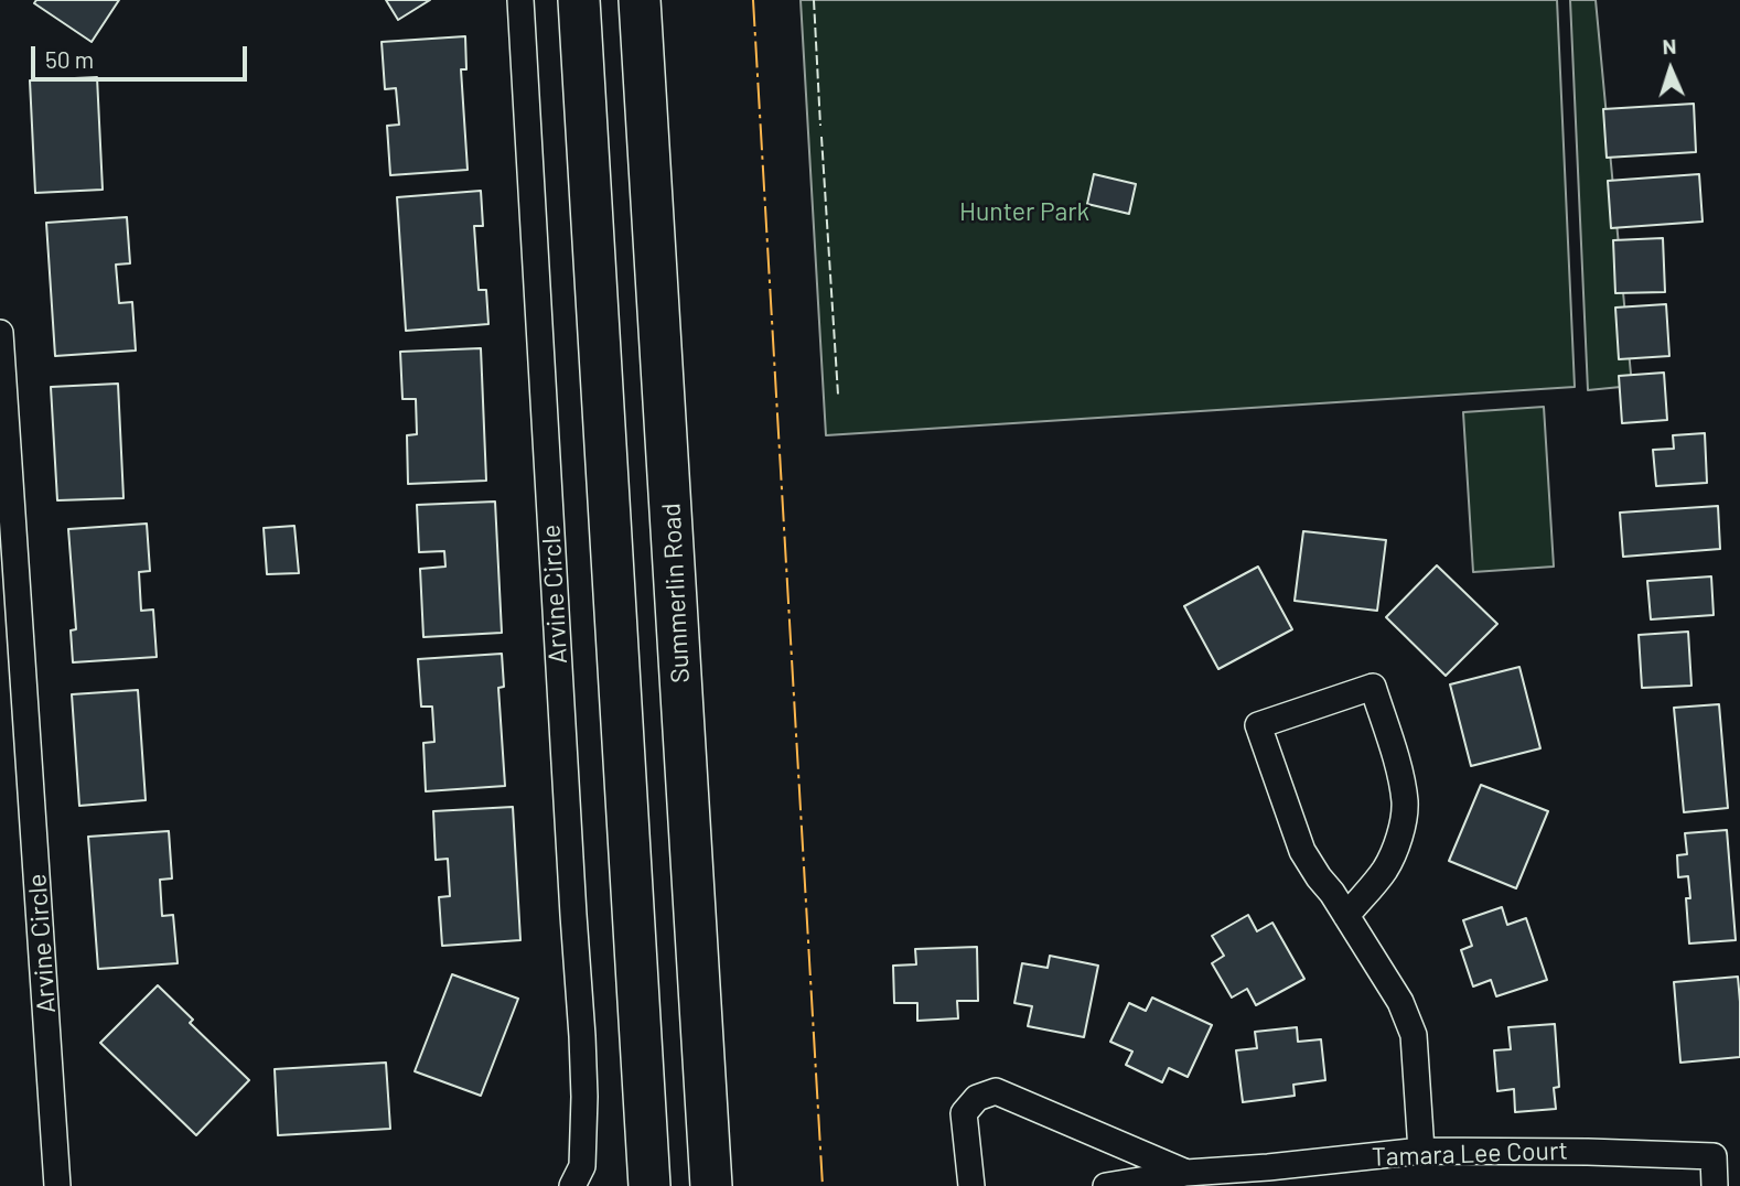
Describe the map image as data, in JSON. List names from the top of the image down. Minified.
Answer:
{"streets":{"main road":["Summerlin Road"],"street":["Arvine Circle","Tamara Lee Court"]},"parks":["Hunter Park"],"scale_bar":"50 m","north":"top"}
